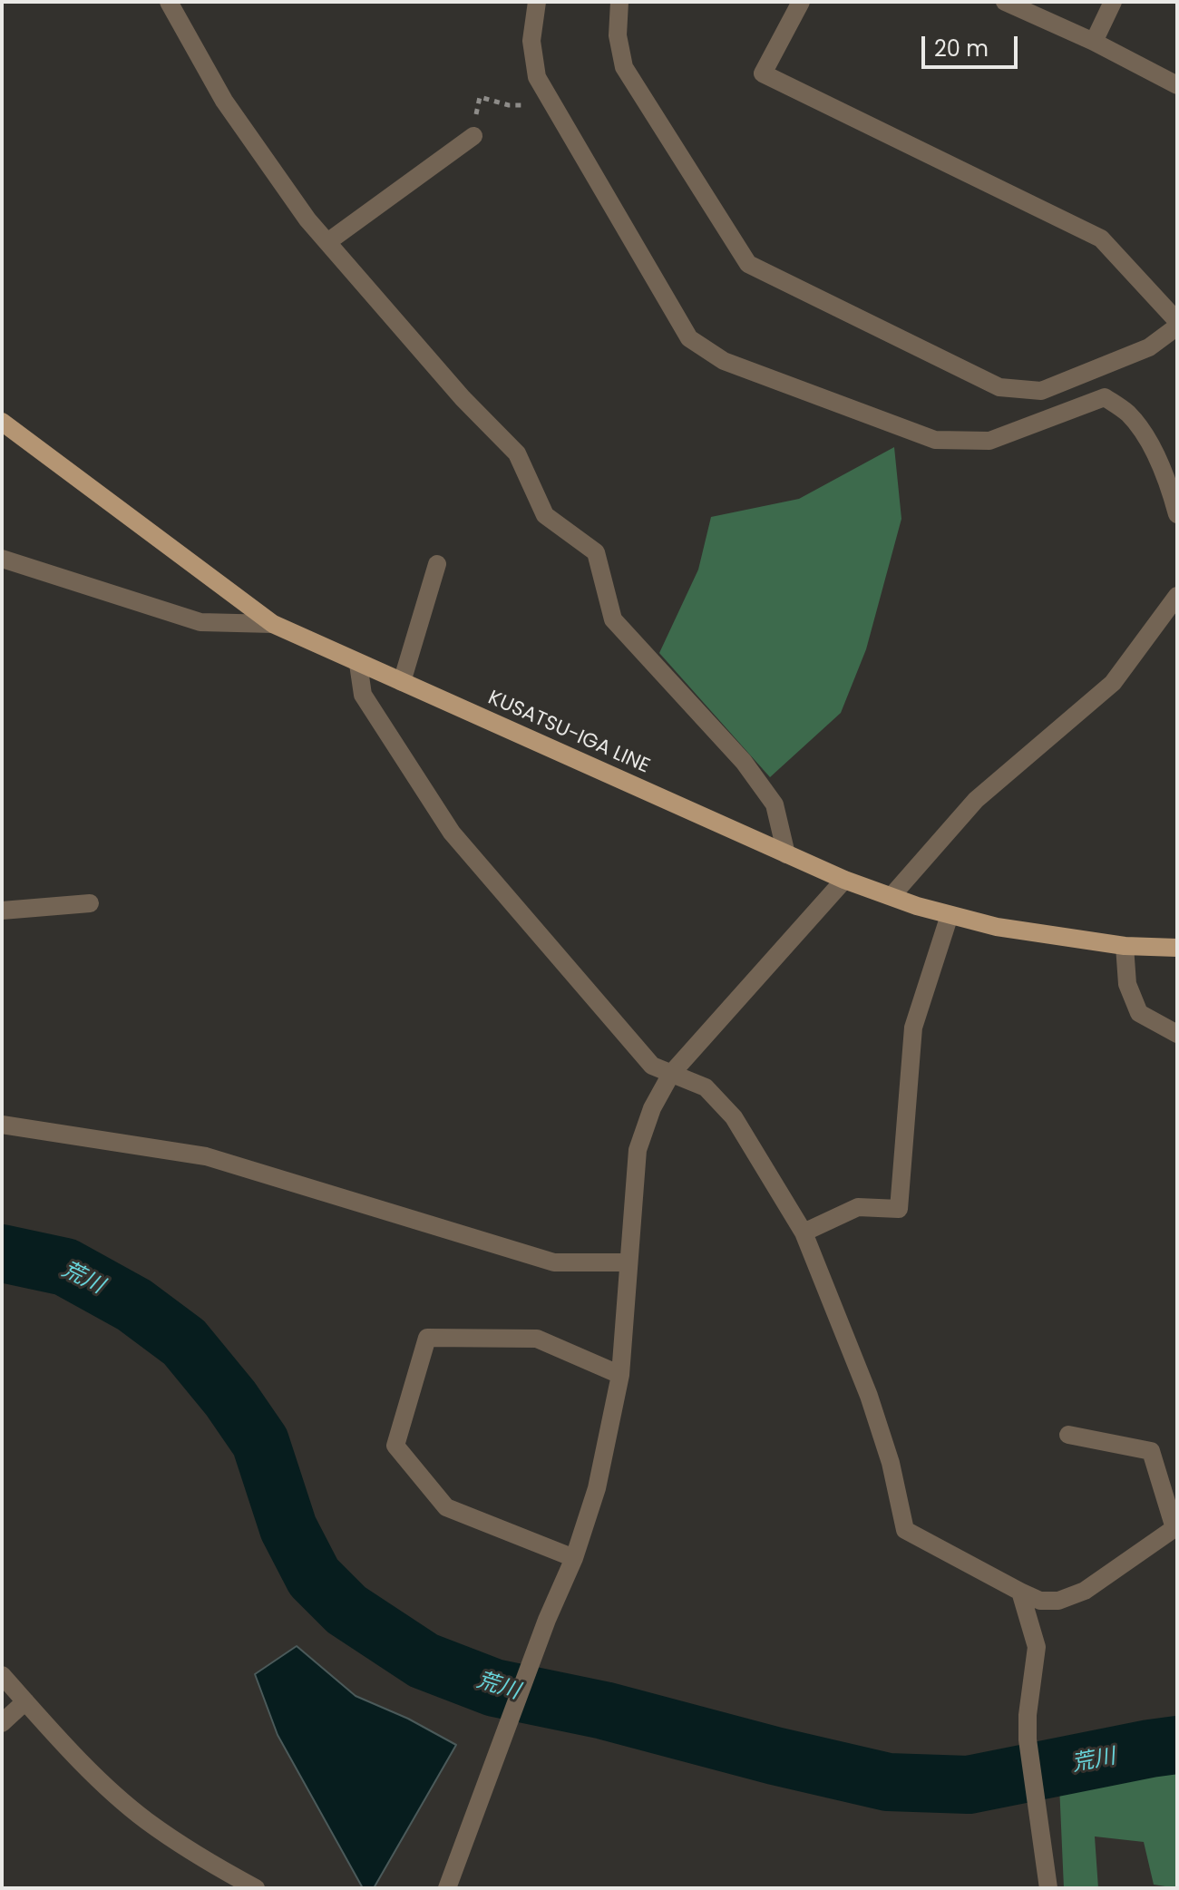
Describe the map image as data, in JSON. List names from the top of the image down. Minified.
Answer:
{"streets":{"main road":["KUSATSU-IGA LINE"]},"water":["荒川"],"scale_bar":"20 m"}
